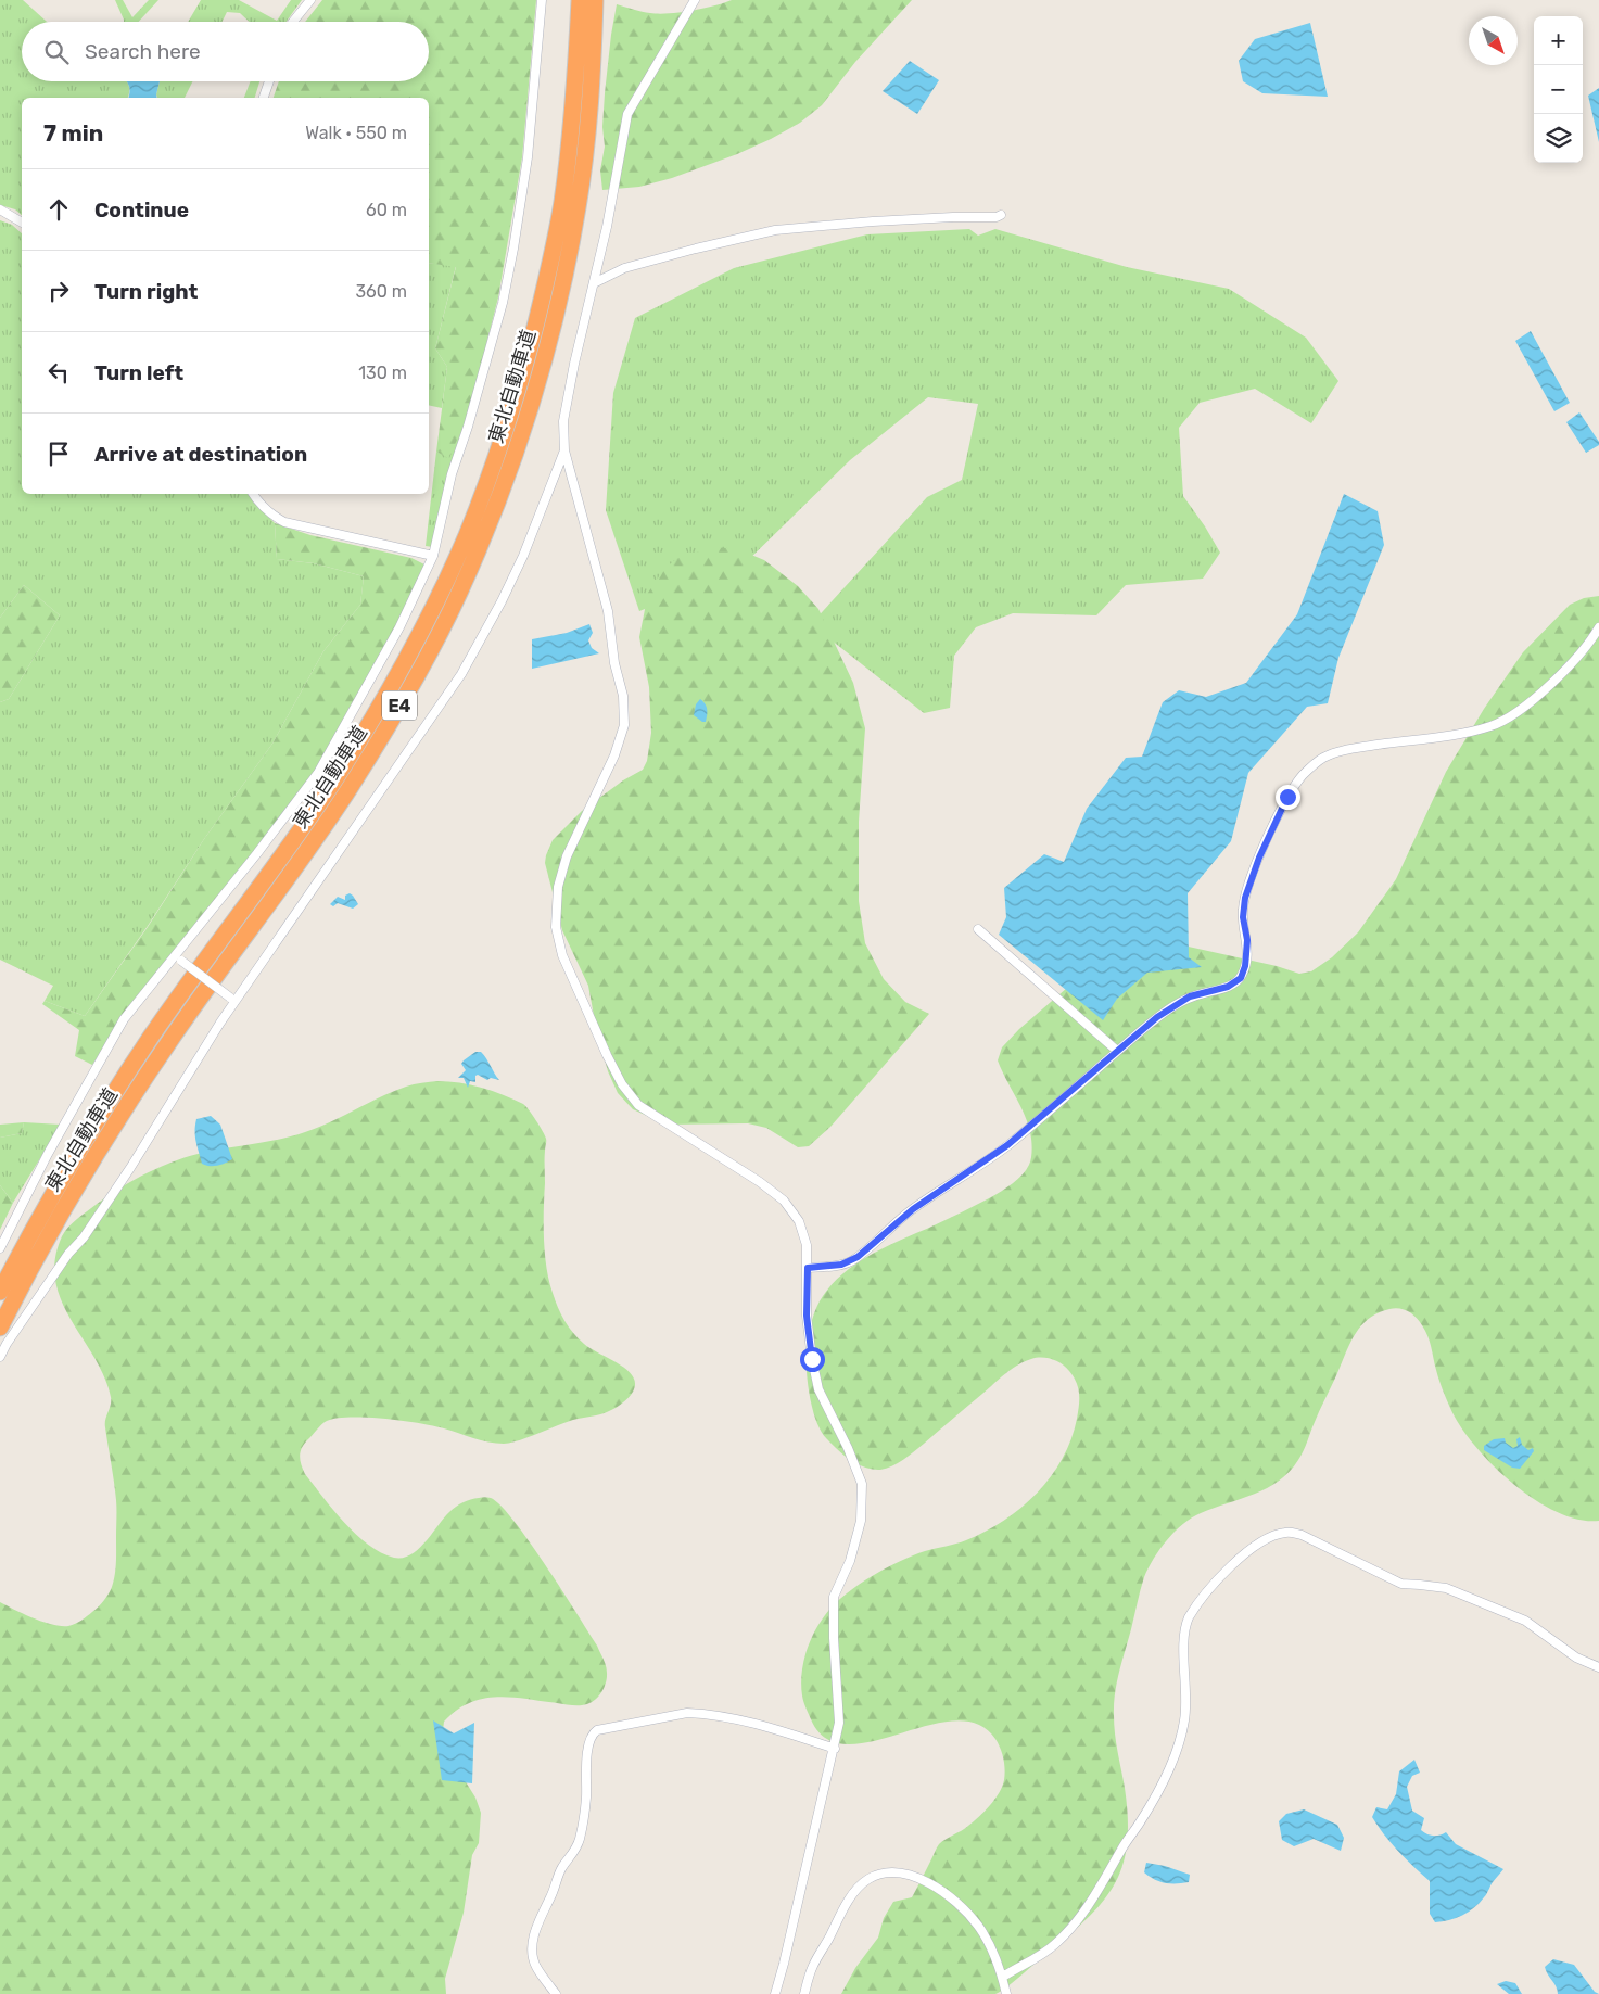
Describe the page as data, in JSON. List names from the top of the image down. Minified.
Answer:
{"streets":{"highway":["東北自動車道","E4"]},"north":"bottom right","page":{"map_buttons":["+","−"],"search":"Search here","heading":["7 min","Walk · 550 m"],"list":[["Continue","60 m"],["Turn right","360 m"],["Turn left","130 m"],"Arrive at destination"]}}
